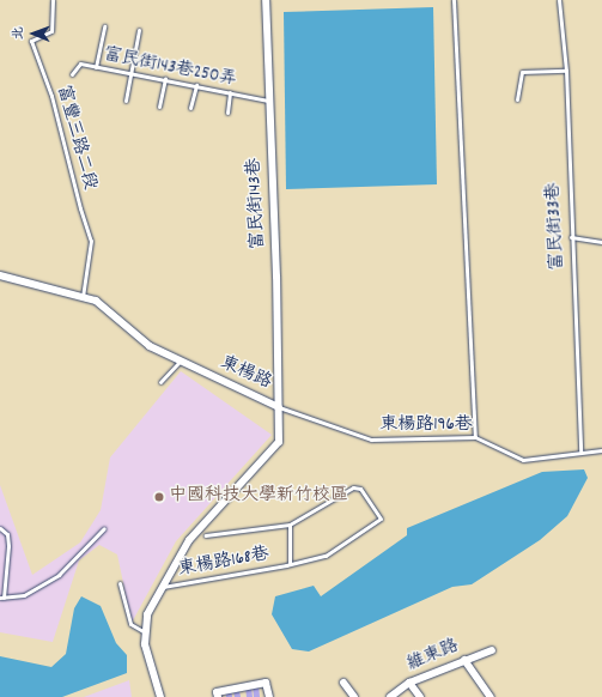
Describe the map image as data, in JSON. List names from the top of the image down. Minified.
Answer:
{"streets":{"street":["富民街143巷","東楊路","維東路"],"lane":["富民街143巷250弄","富豐三路二段","富民街33巷","東楊路196巷","東楊路168巷"]},"crossings":[["富民街143巷250弄","富民街143巷"],["富豐三路二段","東楊路"],["富民街143巷","東楊路"],["富民街143巷","東楊路196巷"],["富民街33巷","東楊路196巷"],["東楊路","東楊路196巷"],["東楊路","東楊路168巷"]],"places":["中國科技大學新竹校區"],"north":"left"}
